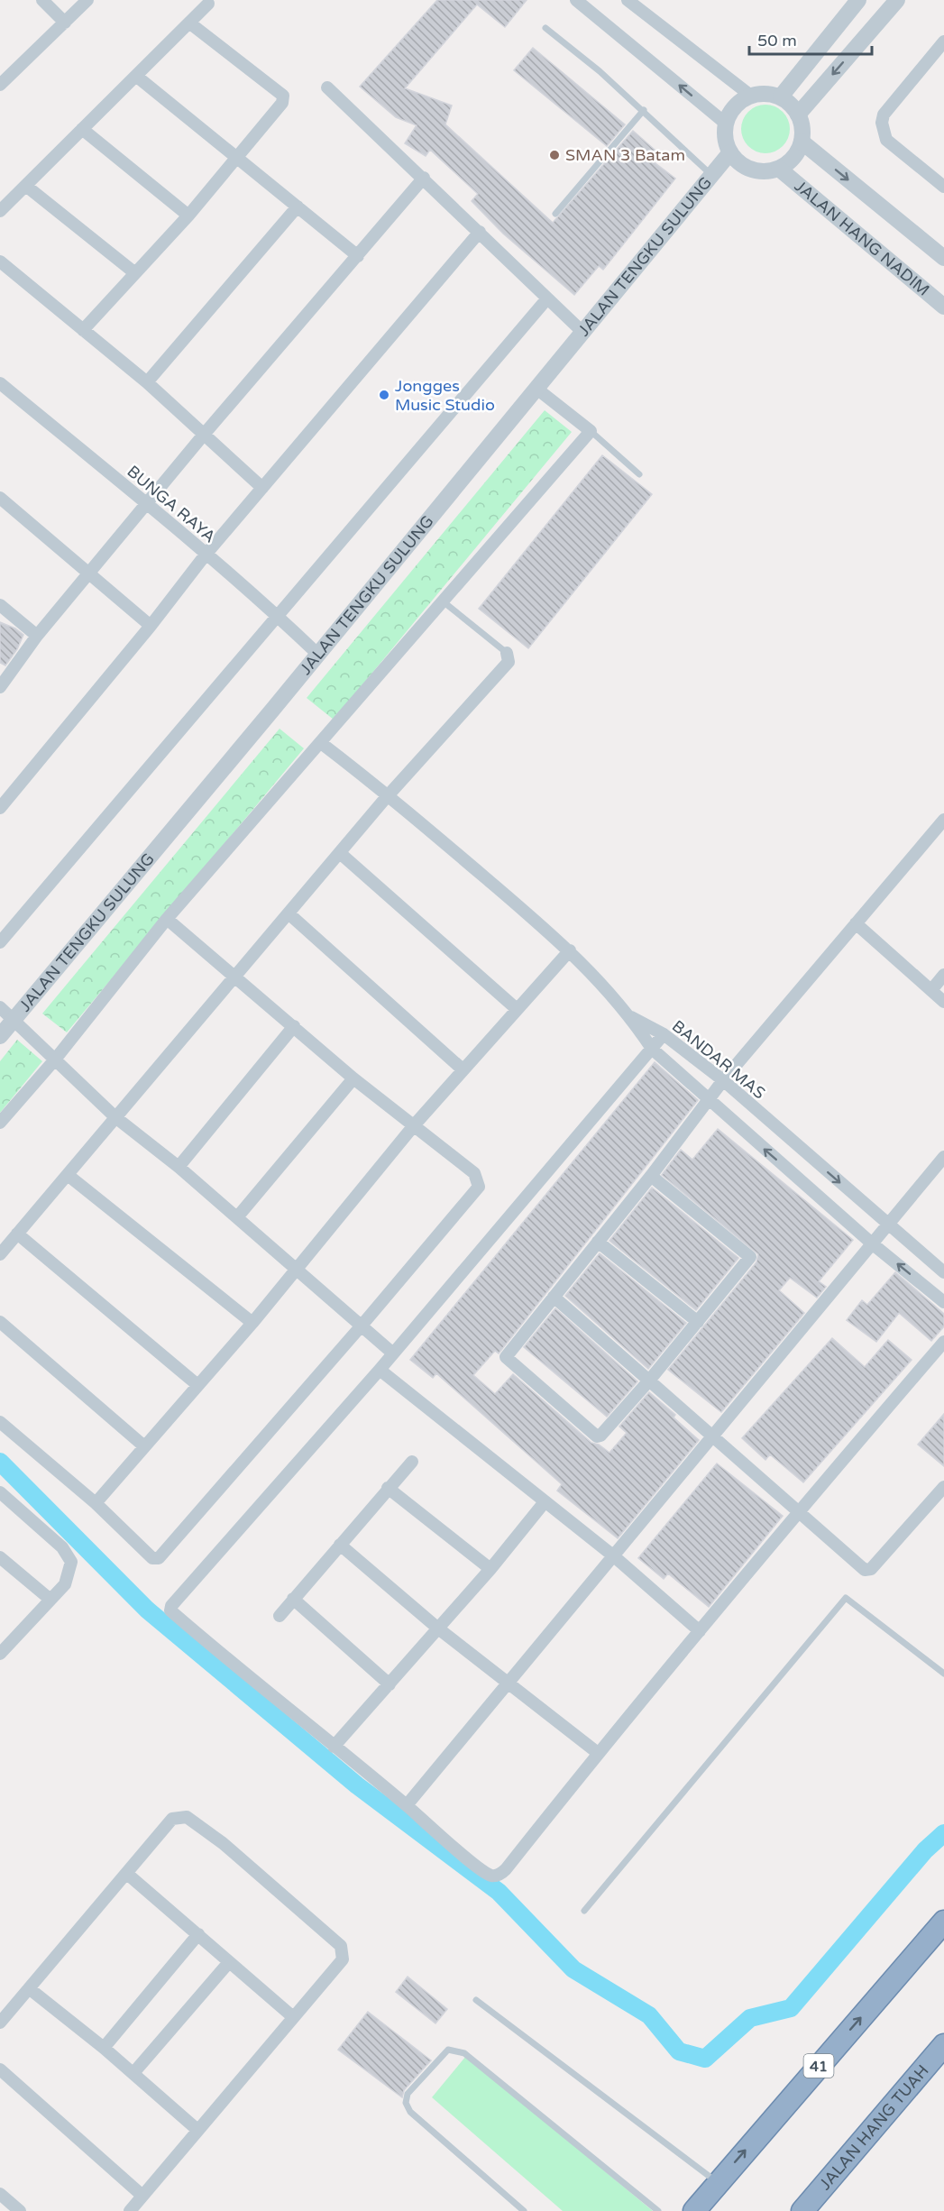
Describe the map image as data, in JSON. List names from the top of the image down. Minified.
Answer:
{"streets":{"highway":["41","JALAN HANG TUAH"],"street":["JALAN HANG NADIM","JALAN TENGKU SULUNG","BUNGA RAYA","BANDAR MAS"]},"crossings":[["JALAN HANG NADIM","JALAN TENGKU SULUNG"],["JALAN TENGKU SULUNG","BUNGA RAYA"]],"places":["SMAN 3 Batam","Jongges Music Studio"],"scale_bar":"50 m"}
